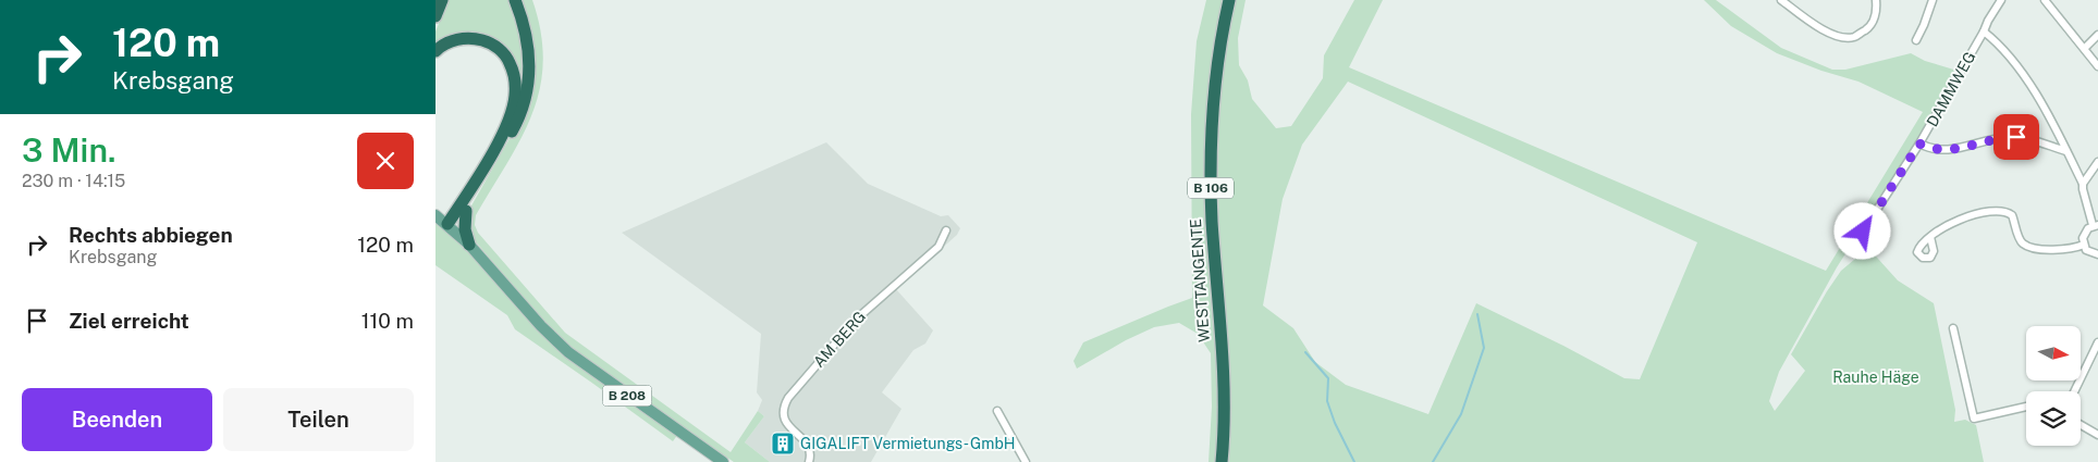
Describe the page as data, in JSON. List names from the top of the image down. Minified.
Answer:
{"streets":{"highway":["B 106","WESTTANGENTE"],"main road":["B 208"],"street":["DAMMWEG","AM BERG"]},"parks":["Rauhe Häge"],"places":{"building":["GIGALIFT Vermietungs- GmbH"]},"north":"right","page":{"turn":["120 m","Krebsgang"],"heading":["3 Min.","230 m · 14:15"],"list":[{"name":"Rechts abbiegen","note":"Krebsgang","value":"120 m"},{"name":"Ziel erreicht","value":"110 m"}],"buttons":["Beenden","Teilen"]}}
